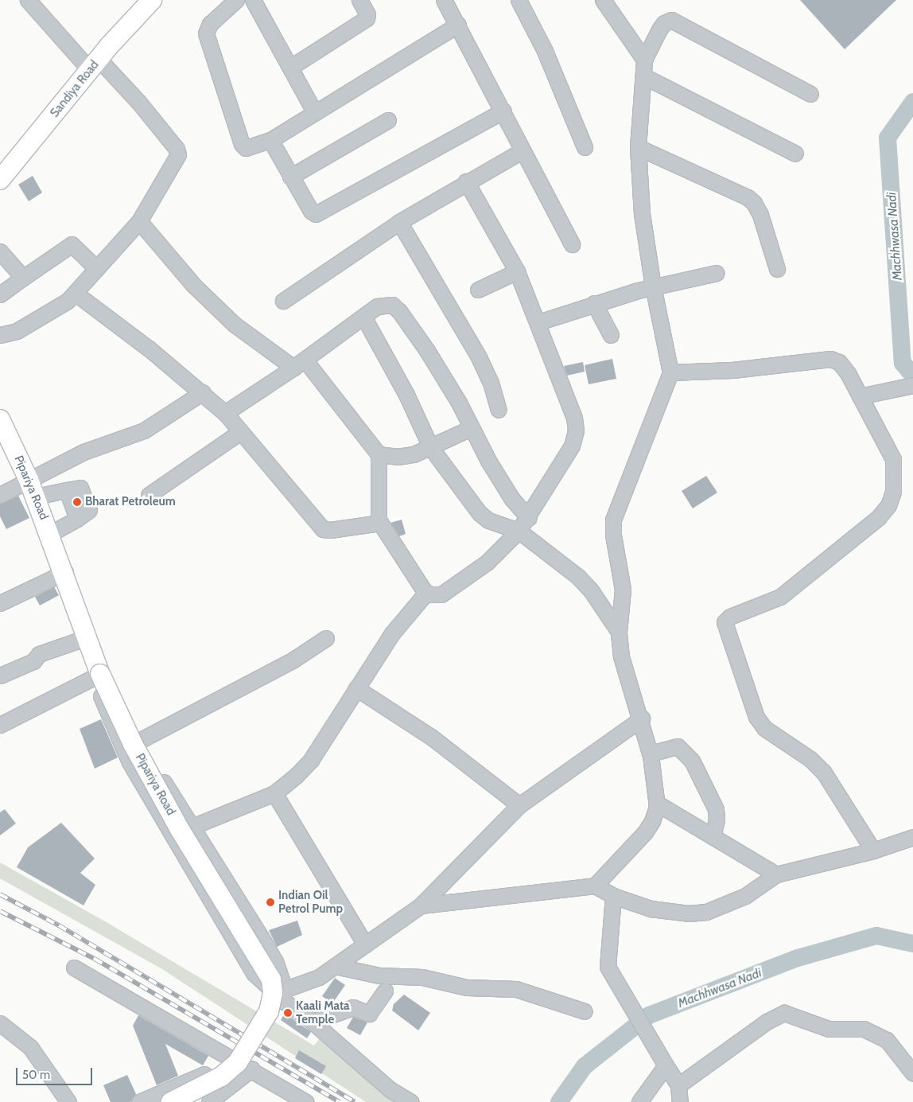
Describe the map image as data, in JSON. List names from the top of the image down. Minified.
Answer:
{"streets":{"main road":["Sandiya Road","Pipariya Road"]},"water":["Machhwasa Nadi"],"places":["Bharat Petroleum","Indian Oil Petrol Pump","Kaali Mata Temple"],"scale_bar":"50 m"}
